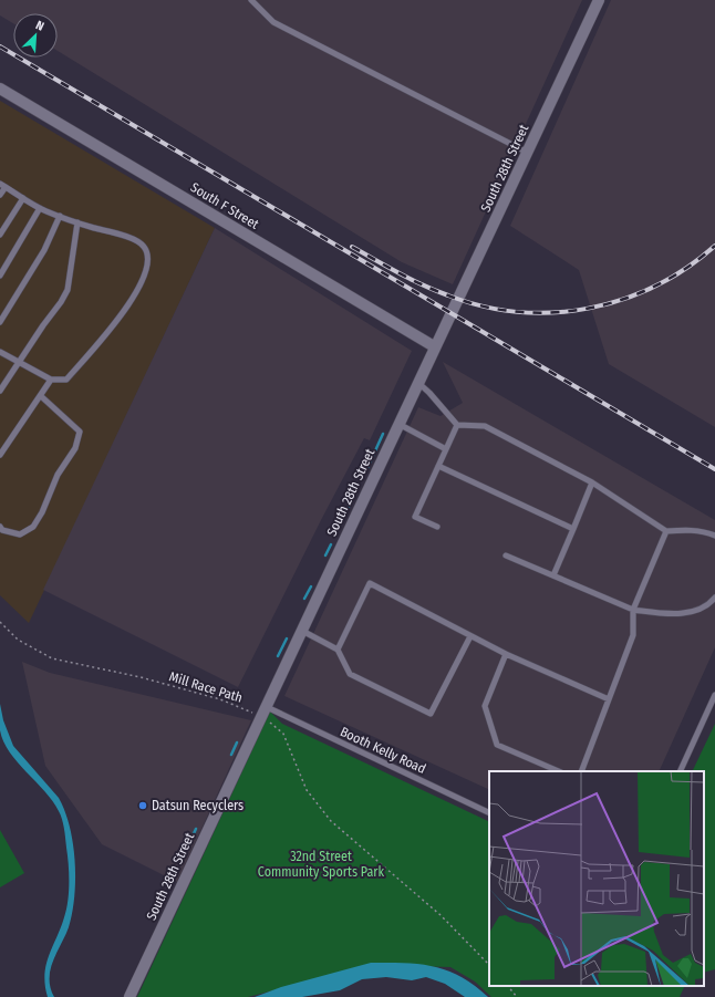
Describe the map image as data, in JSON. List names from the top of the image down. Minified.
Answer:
{"streets":{"street":["South 28th Street","South F Street"],"lane":["Booth Kelly Road"],"path":["Mill Race Path"]},"crossings":[["South 28th Street","South F Street"],["South 28th Street","Mill Race Path"],["South 28th Street","Booth Kelly Road"]],"parks":["32nd Street Community Sports Park"],"places":["Datsun Recyclers"],"north":"top right"}
